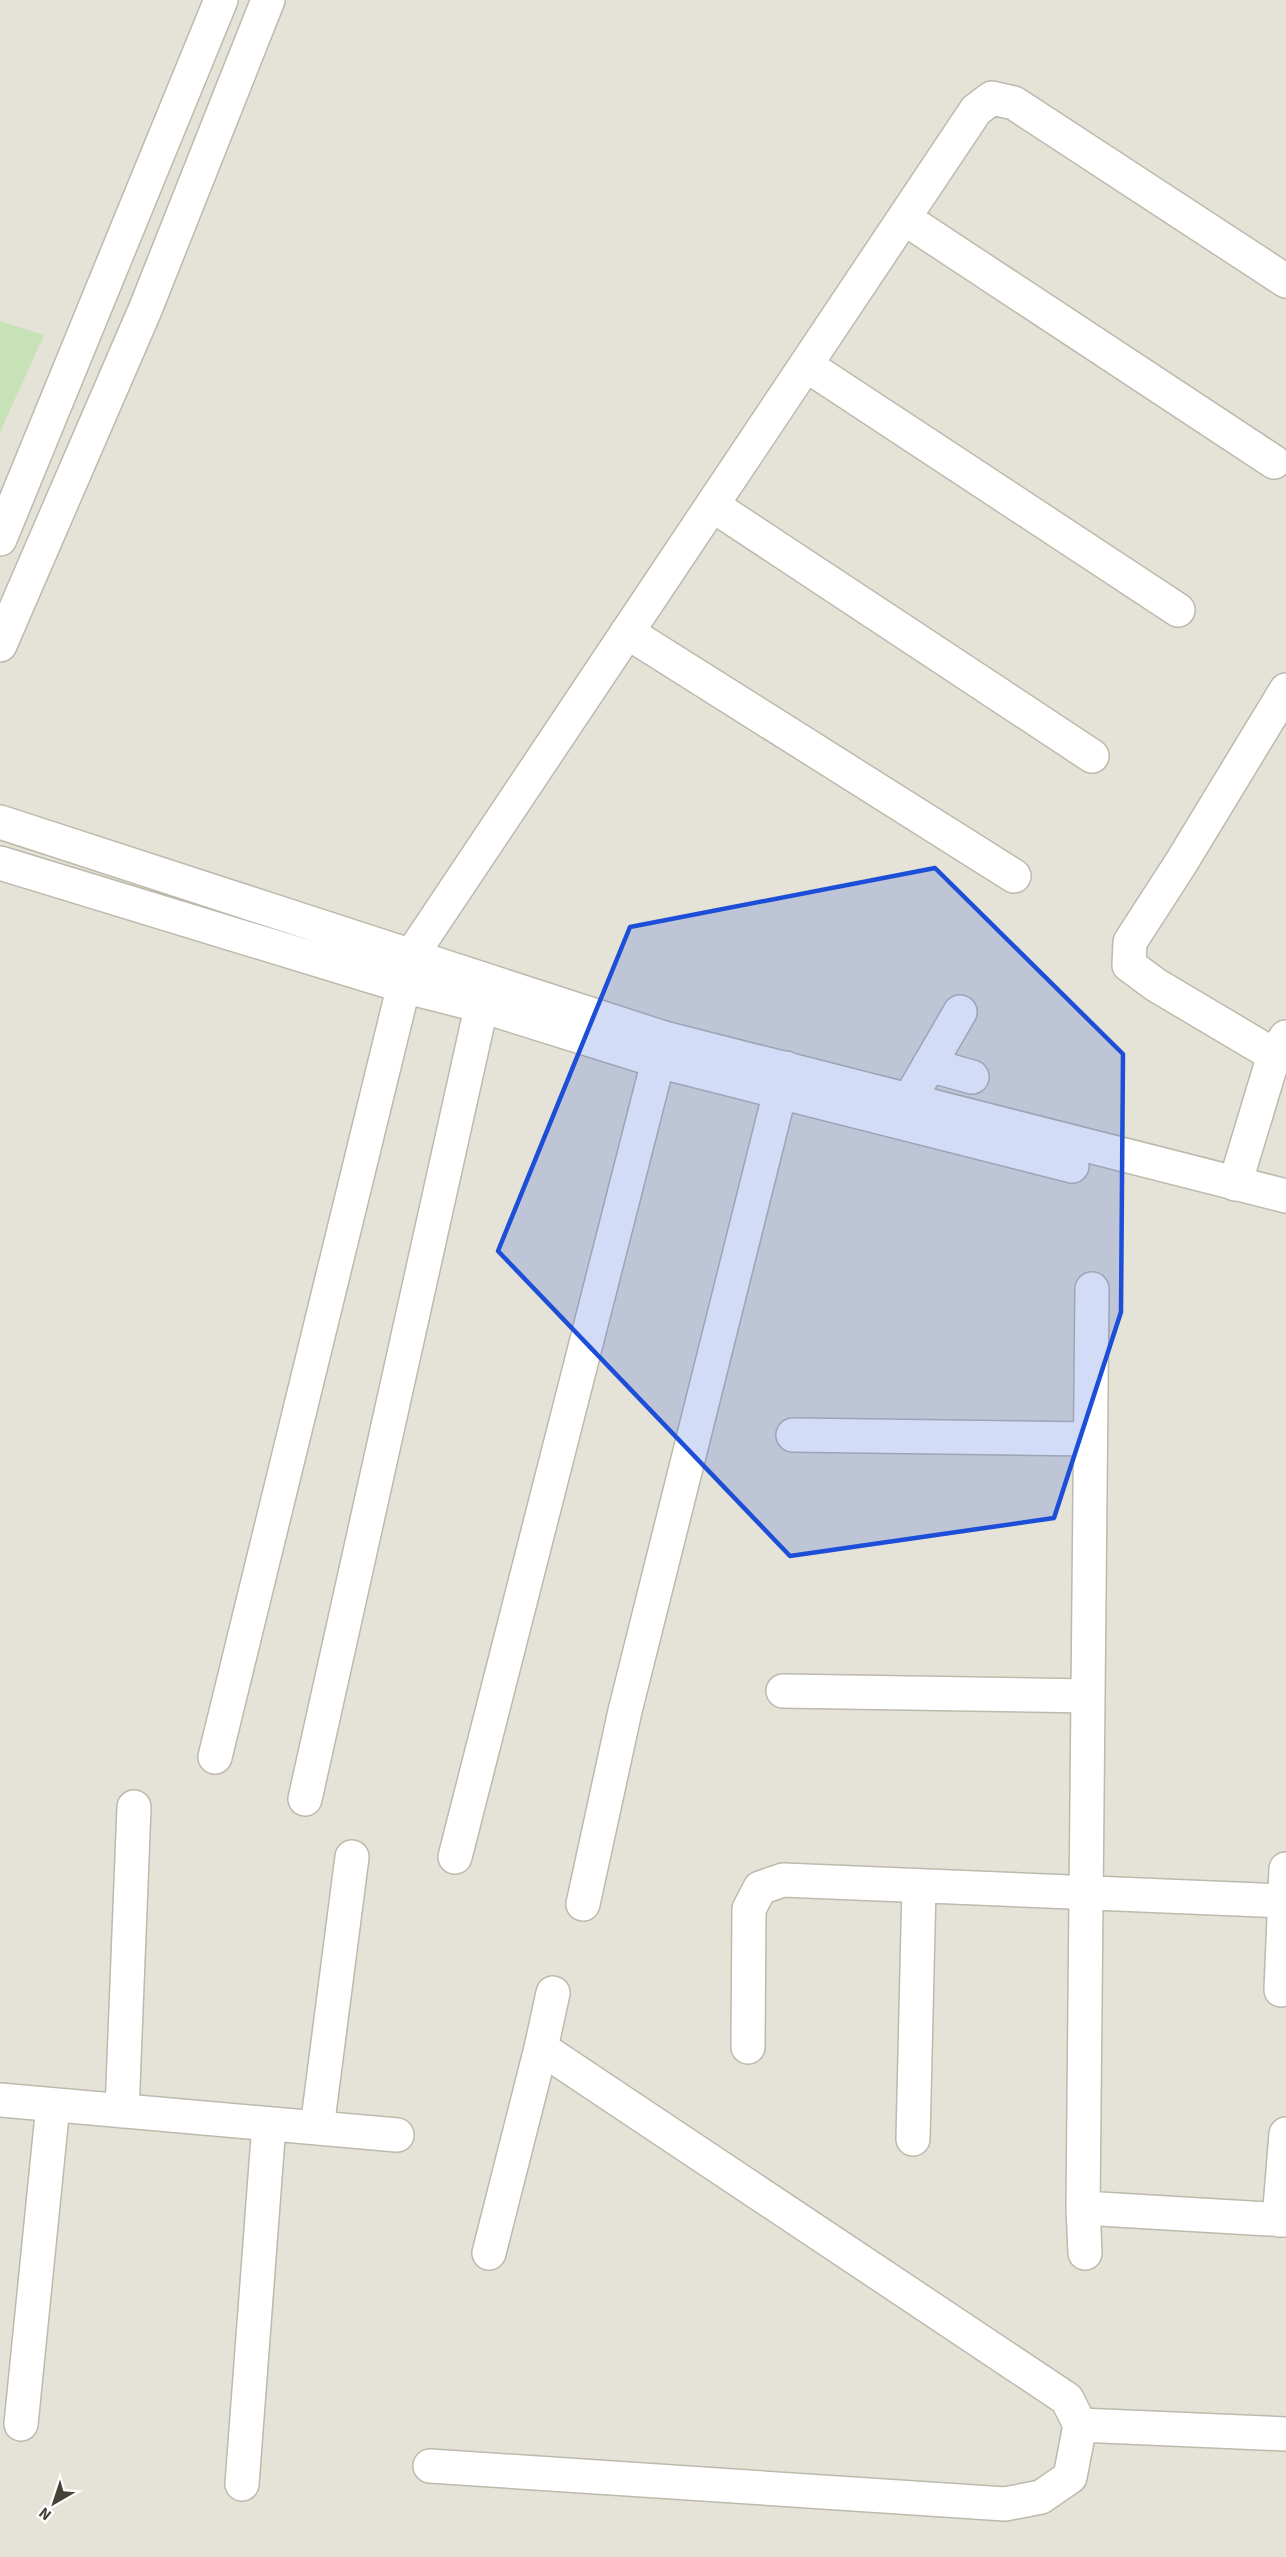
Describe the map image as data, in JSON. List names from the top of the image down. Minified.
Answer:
{"north":"bottom left"}
